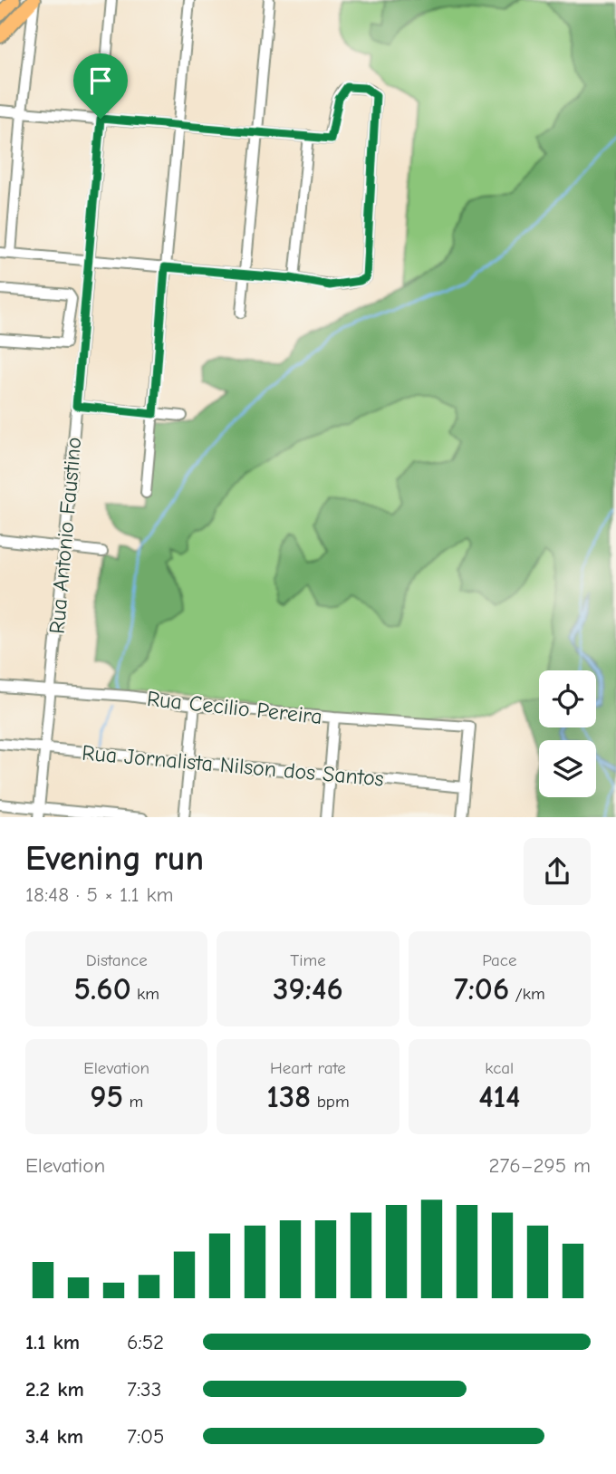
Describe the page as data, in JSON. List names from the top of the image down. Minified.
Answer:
{"streets":{"street":["Rua Antonio Faustino","Rua Cecilio Pereira","Rua Jornalista Nilson dos Santos"]},"crossings":[["Rua Antonio Faustino","Rua Cecilio Pereira"],["Rua Antonio Faustino","Rua Jornalista Nilson dos Santos"],["Rua Cecilio Pereira","Rua Jornalista Nilson dos Santos"]],"page":{"heading":["Evening run","18:48 · 5 × 1.1 km"],"stats":[["Distance","5.60 km"],["Time","39:46"],["Pace","7:06 /km"],["Elevation","95 m"],["Heart rate","138 bpm"],["kcal","414"]],"chart":["Elevation","276–295 m"],"list":[{"name":"1.1 km","note":"6:52"},{"name":"2.2 km","note":"7:33"},{"name":"3.4 km","note":"7:05"}]}}
